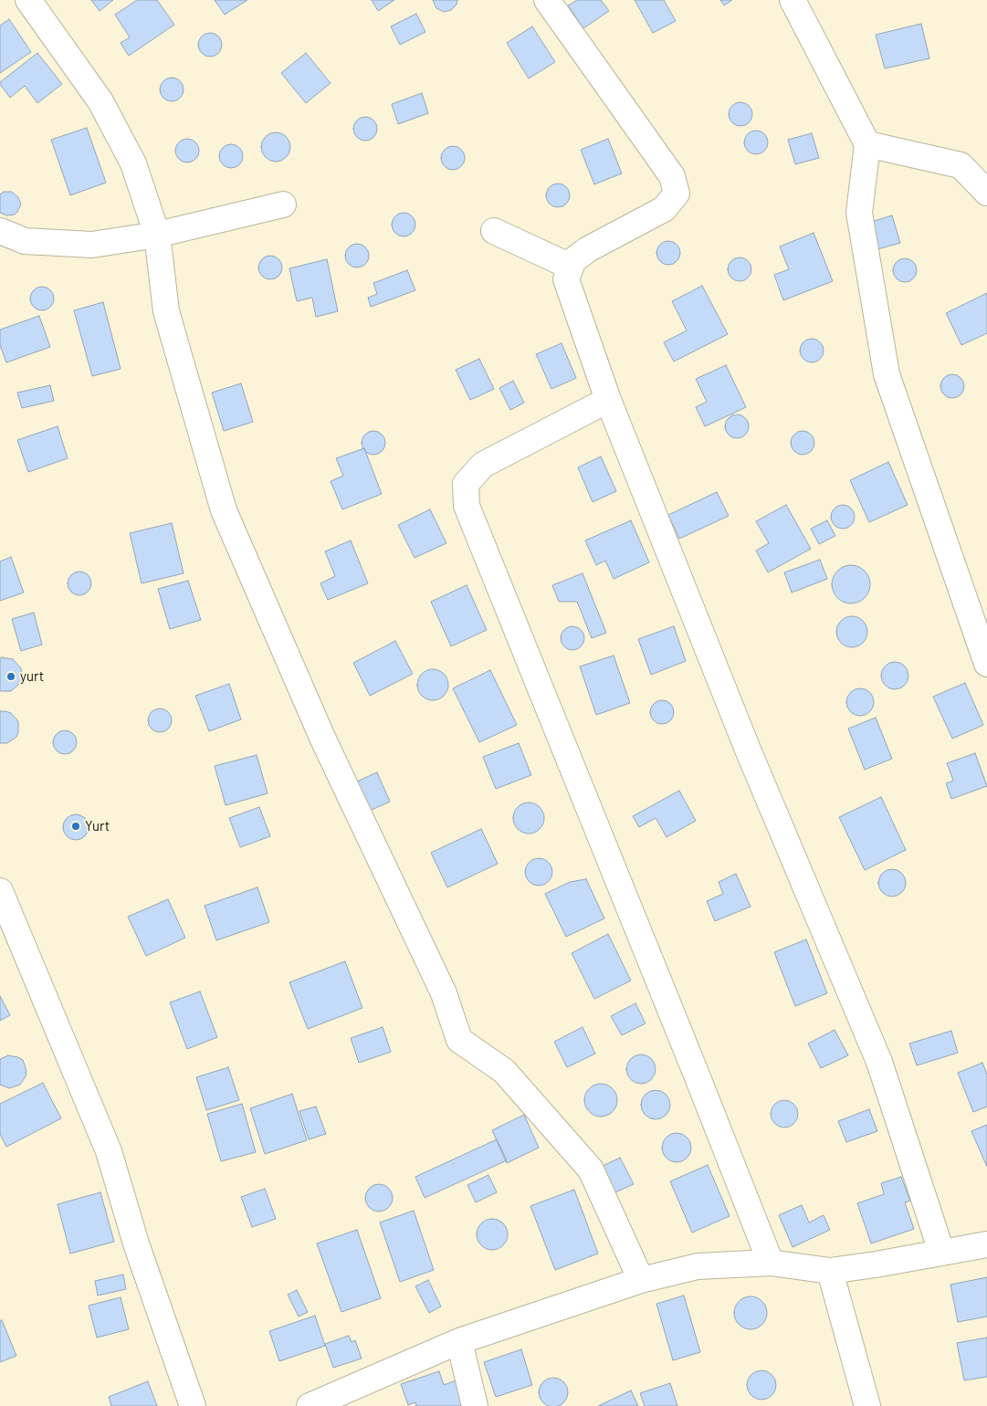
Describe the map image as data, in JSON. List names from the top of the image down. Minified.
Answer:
{"places":["yurt","Yurt"]}
